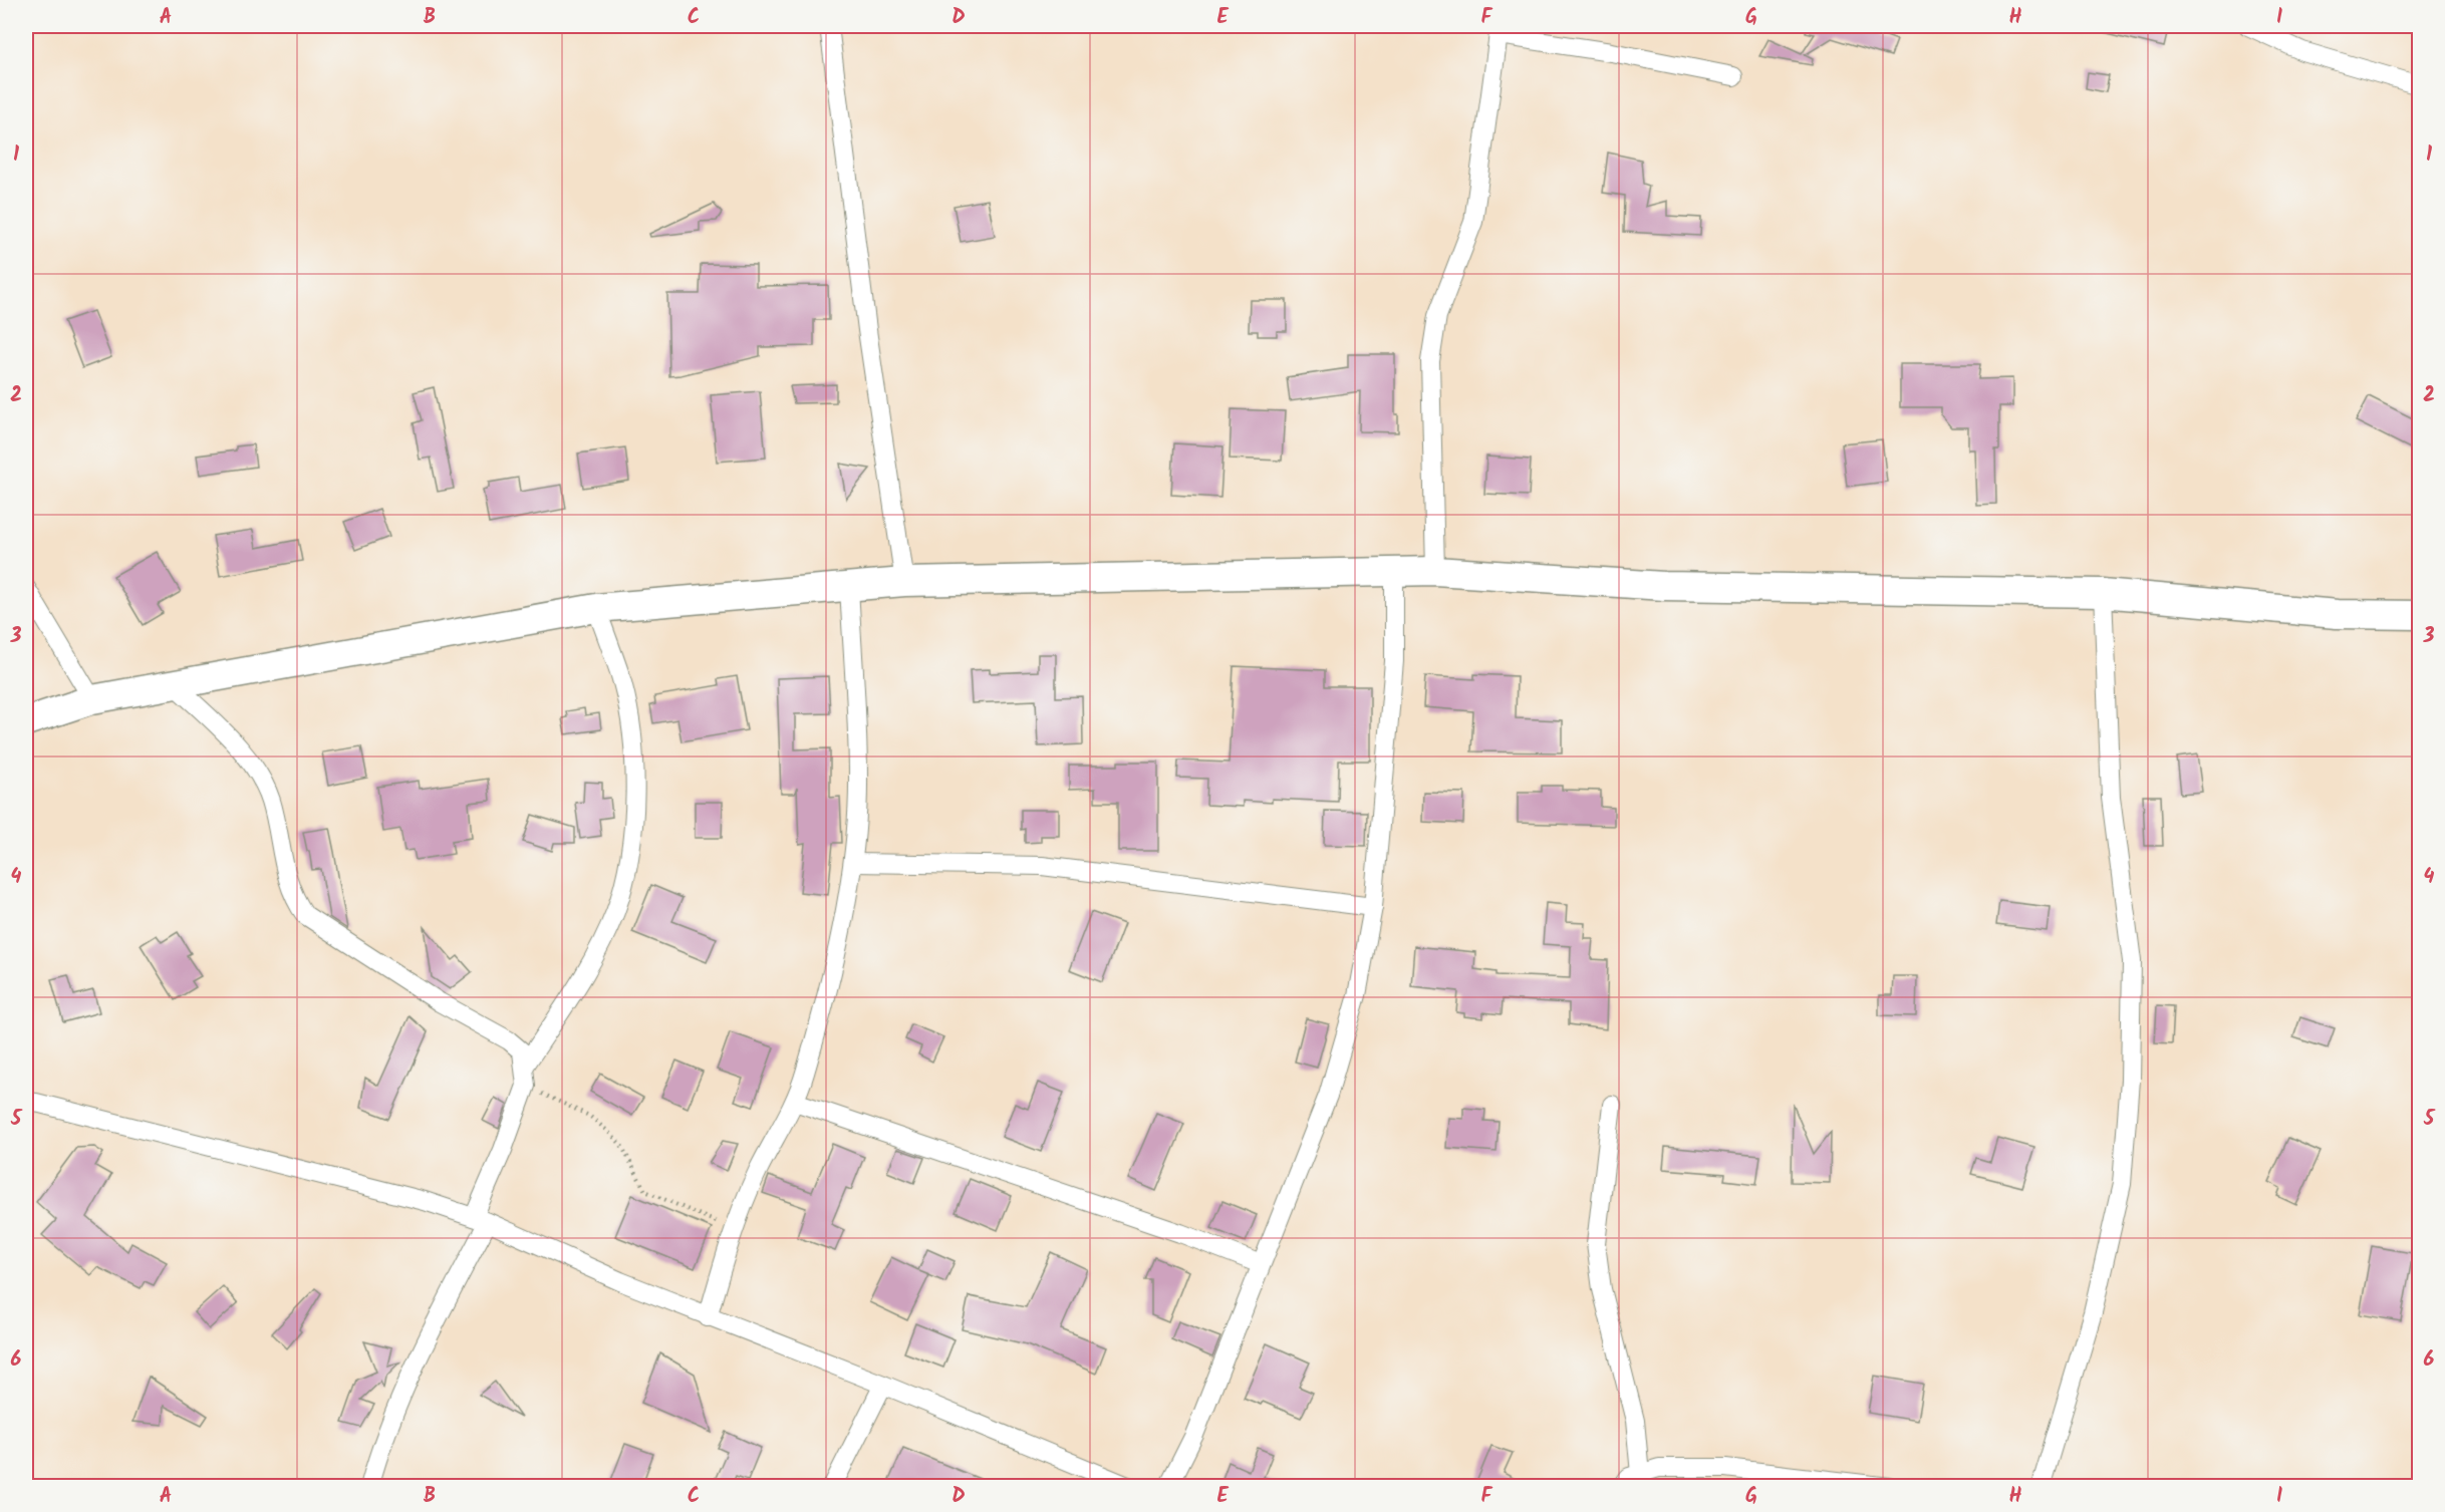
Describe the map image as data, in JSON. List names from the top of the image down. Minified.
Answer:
{"grid":{"columns":["A","B","C","D","E","F","G","H","I"],"rows":["1","2","3","4","5","6"]}}
